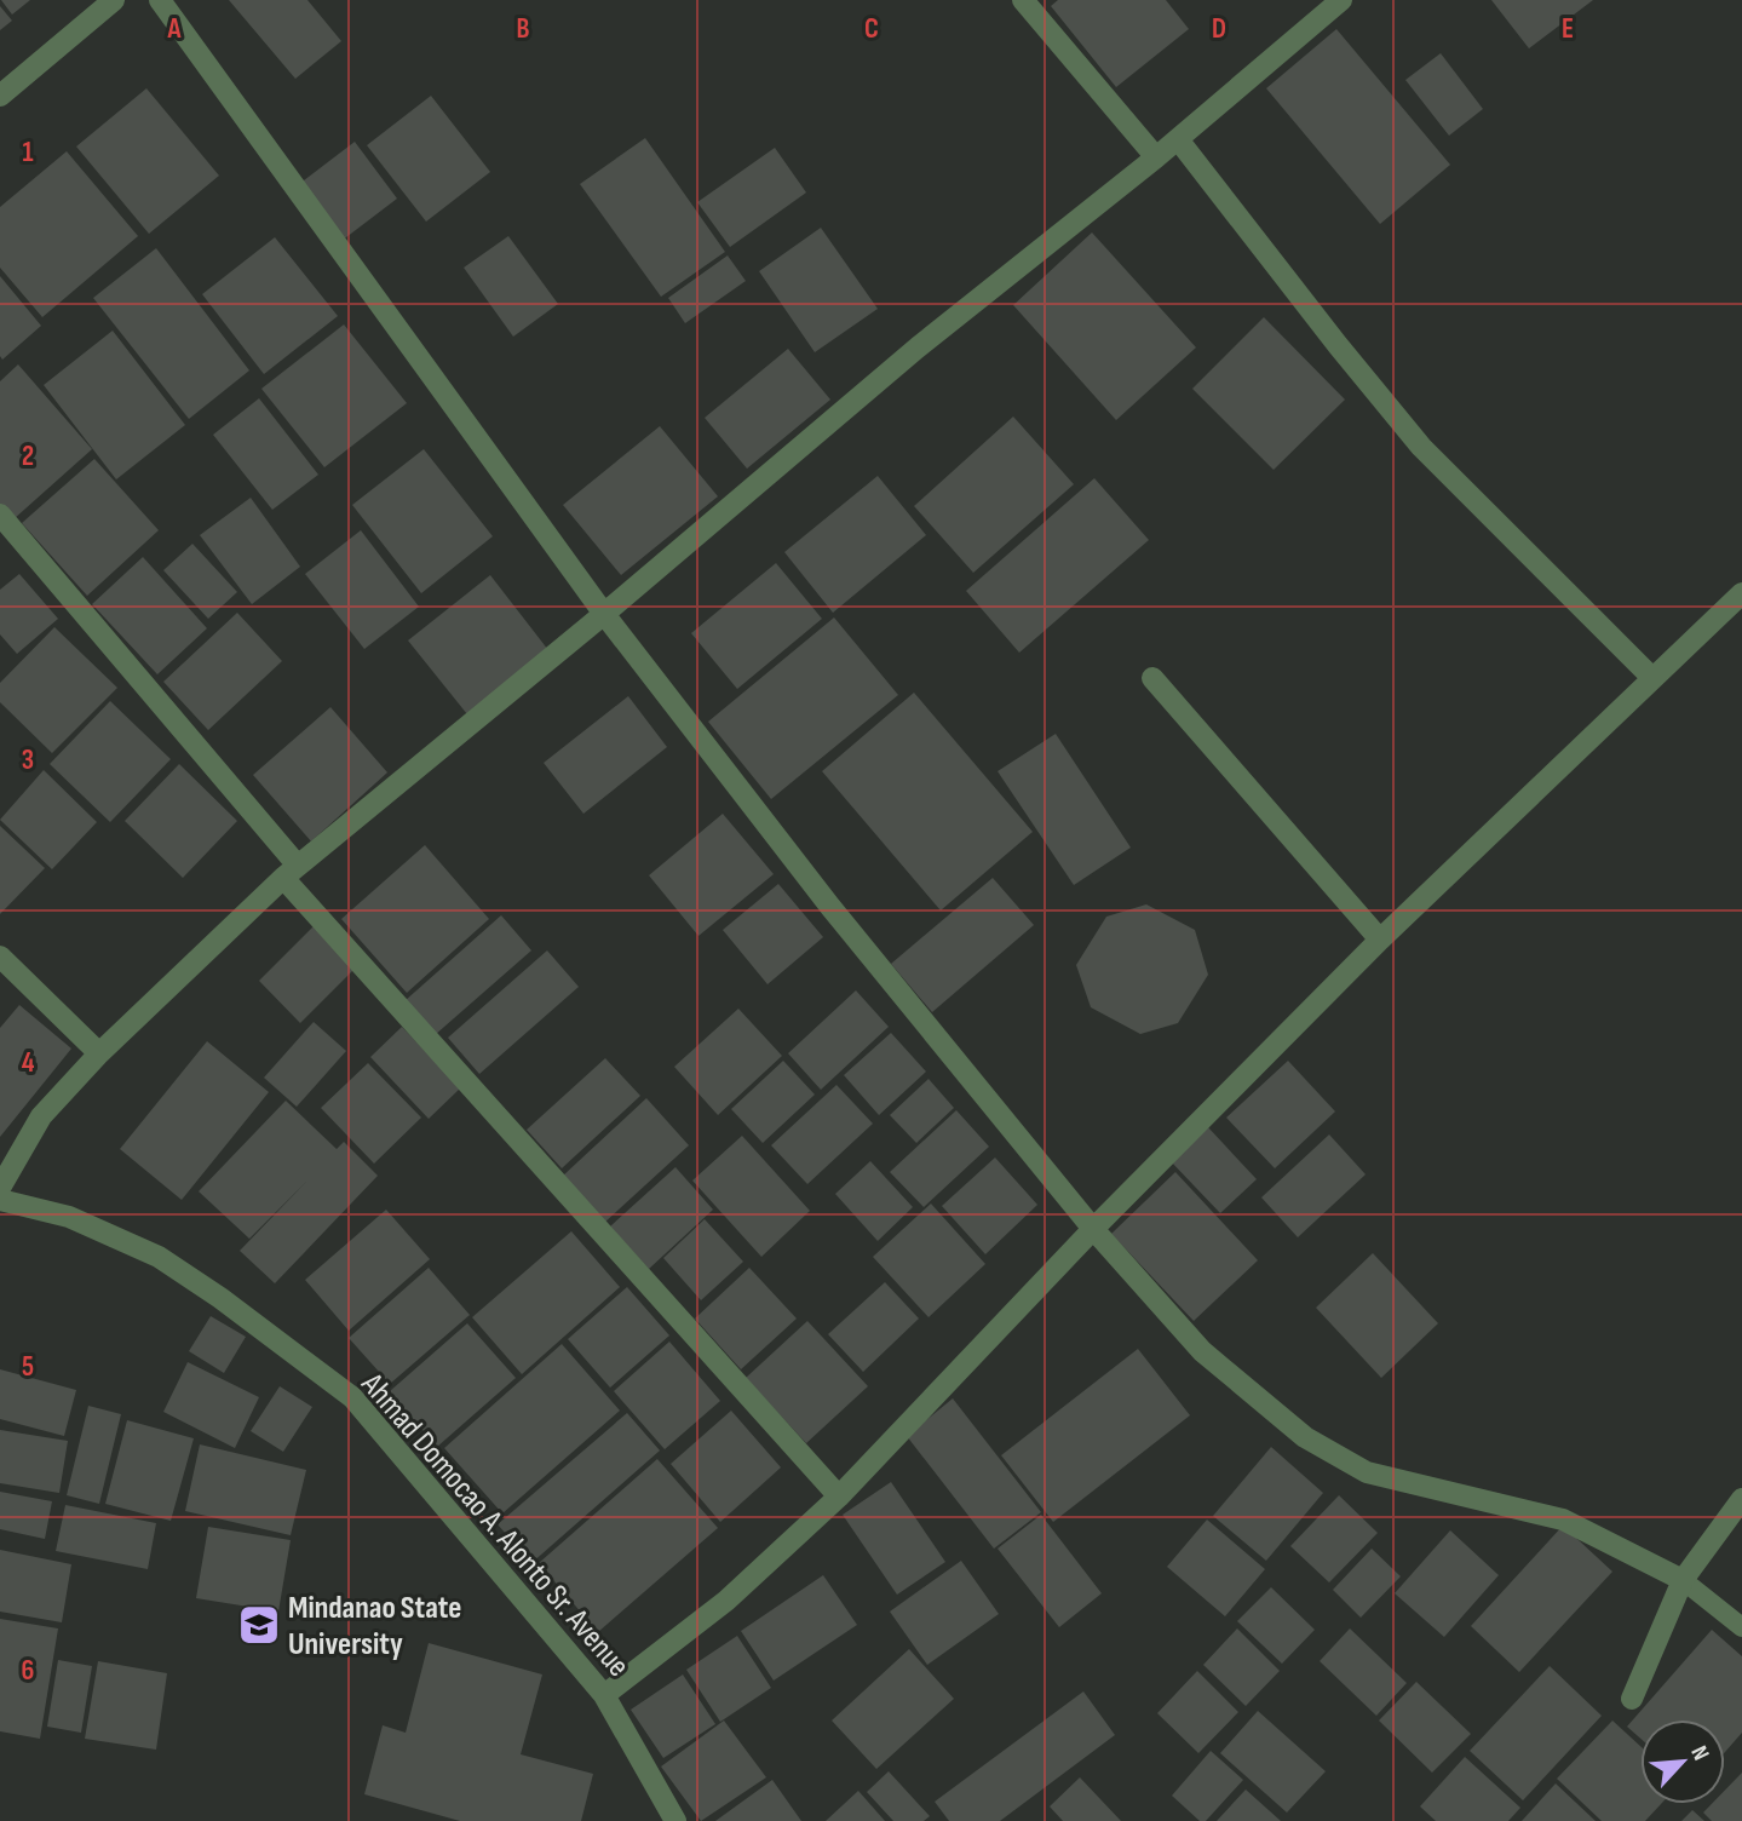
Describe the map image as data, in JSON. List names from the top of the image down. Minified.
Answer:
{"streets":{"street":["Ahmad Domocao A. Alonto Sr. Avenue"]},"places":{"school or university":["Mindanao State University"]},"north":"top right","grid":{"columns":["A","B","C","D","E"],"rows":["1","2","3","4","5","6"]}}
